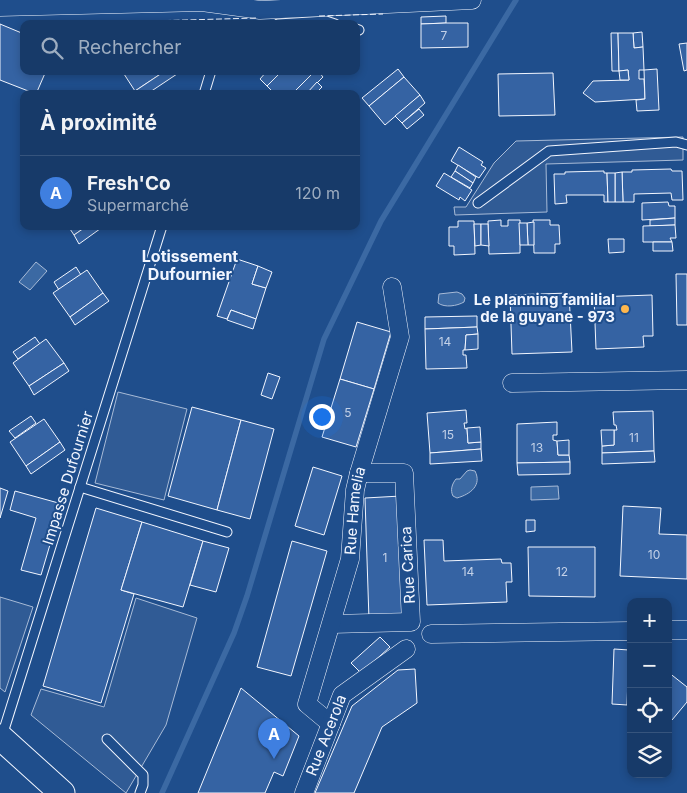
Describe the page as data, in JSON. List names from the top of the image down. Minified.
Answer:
{"streets":{"street":["Rue Hamelia","Rue Carica","Rue Acerola"],"lane":["Impasse Dufournier"]},"crossings":[["Rue Hamelia","Rue Carica"],["Rue Hamelia","Rue Acerola"]],"districts":["Lotissement Dufournier"],"places":["Le planning familial de la guyane - 973"],"house_numbers":["7","14","5","15","11","13","10","1","14","12"],"page":{"search":"Rechercher","heading":"À proximité","list":[{"mark":"A","name":"Fresh'Co","note":"Supermarché","value":"120 m"}],"map_buttons":["+","−"],"pins":"A"}}
